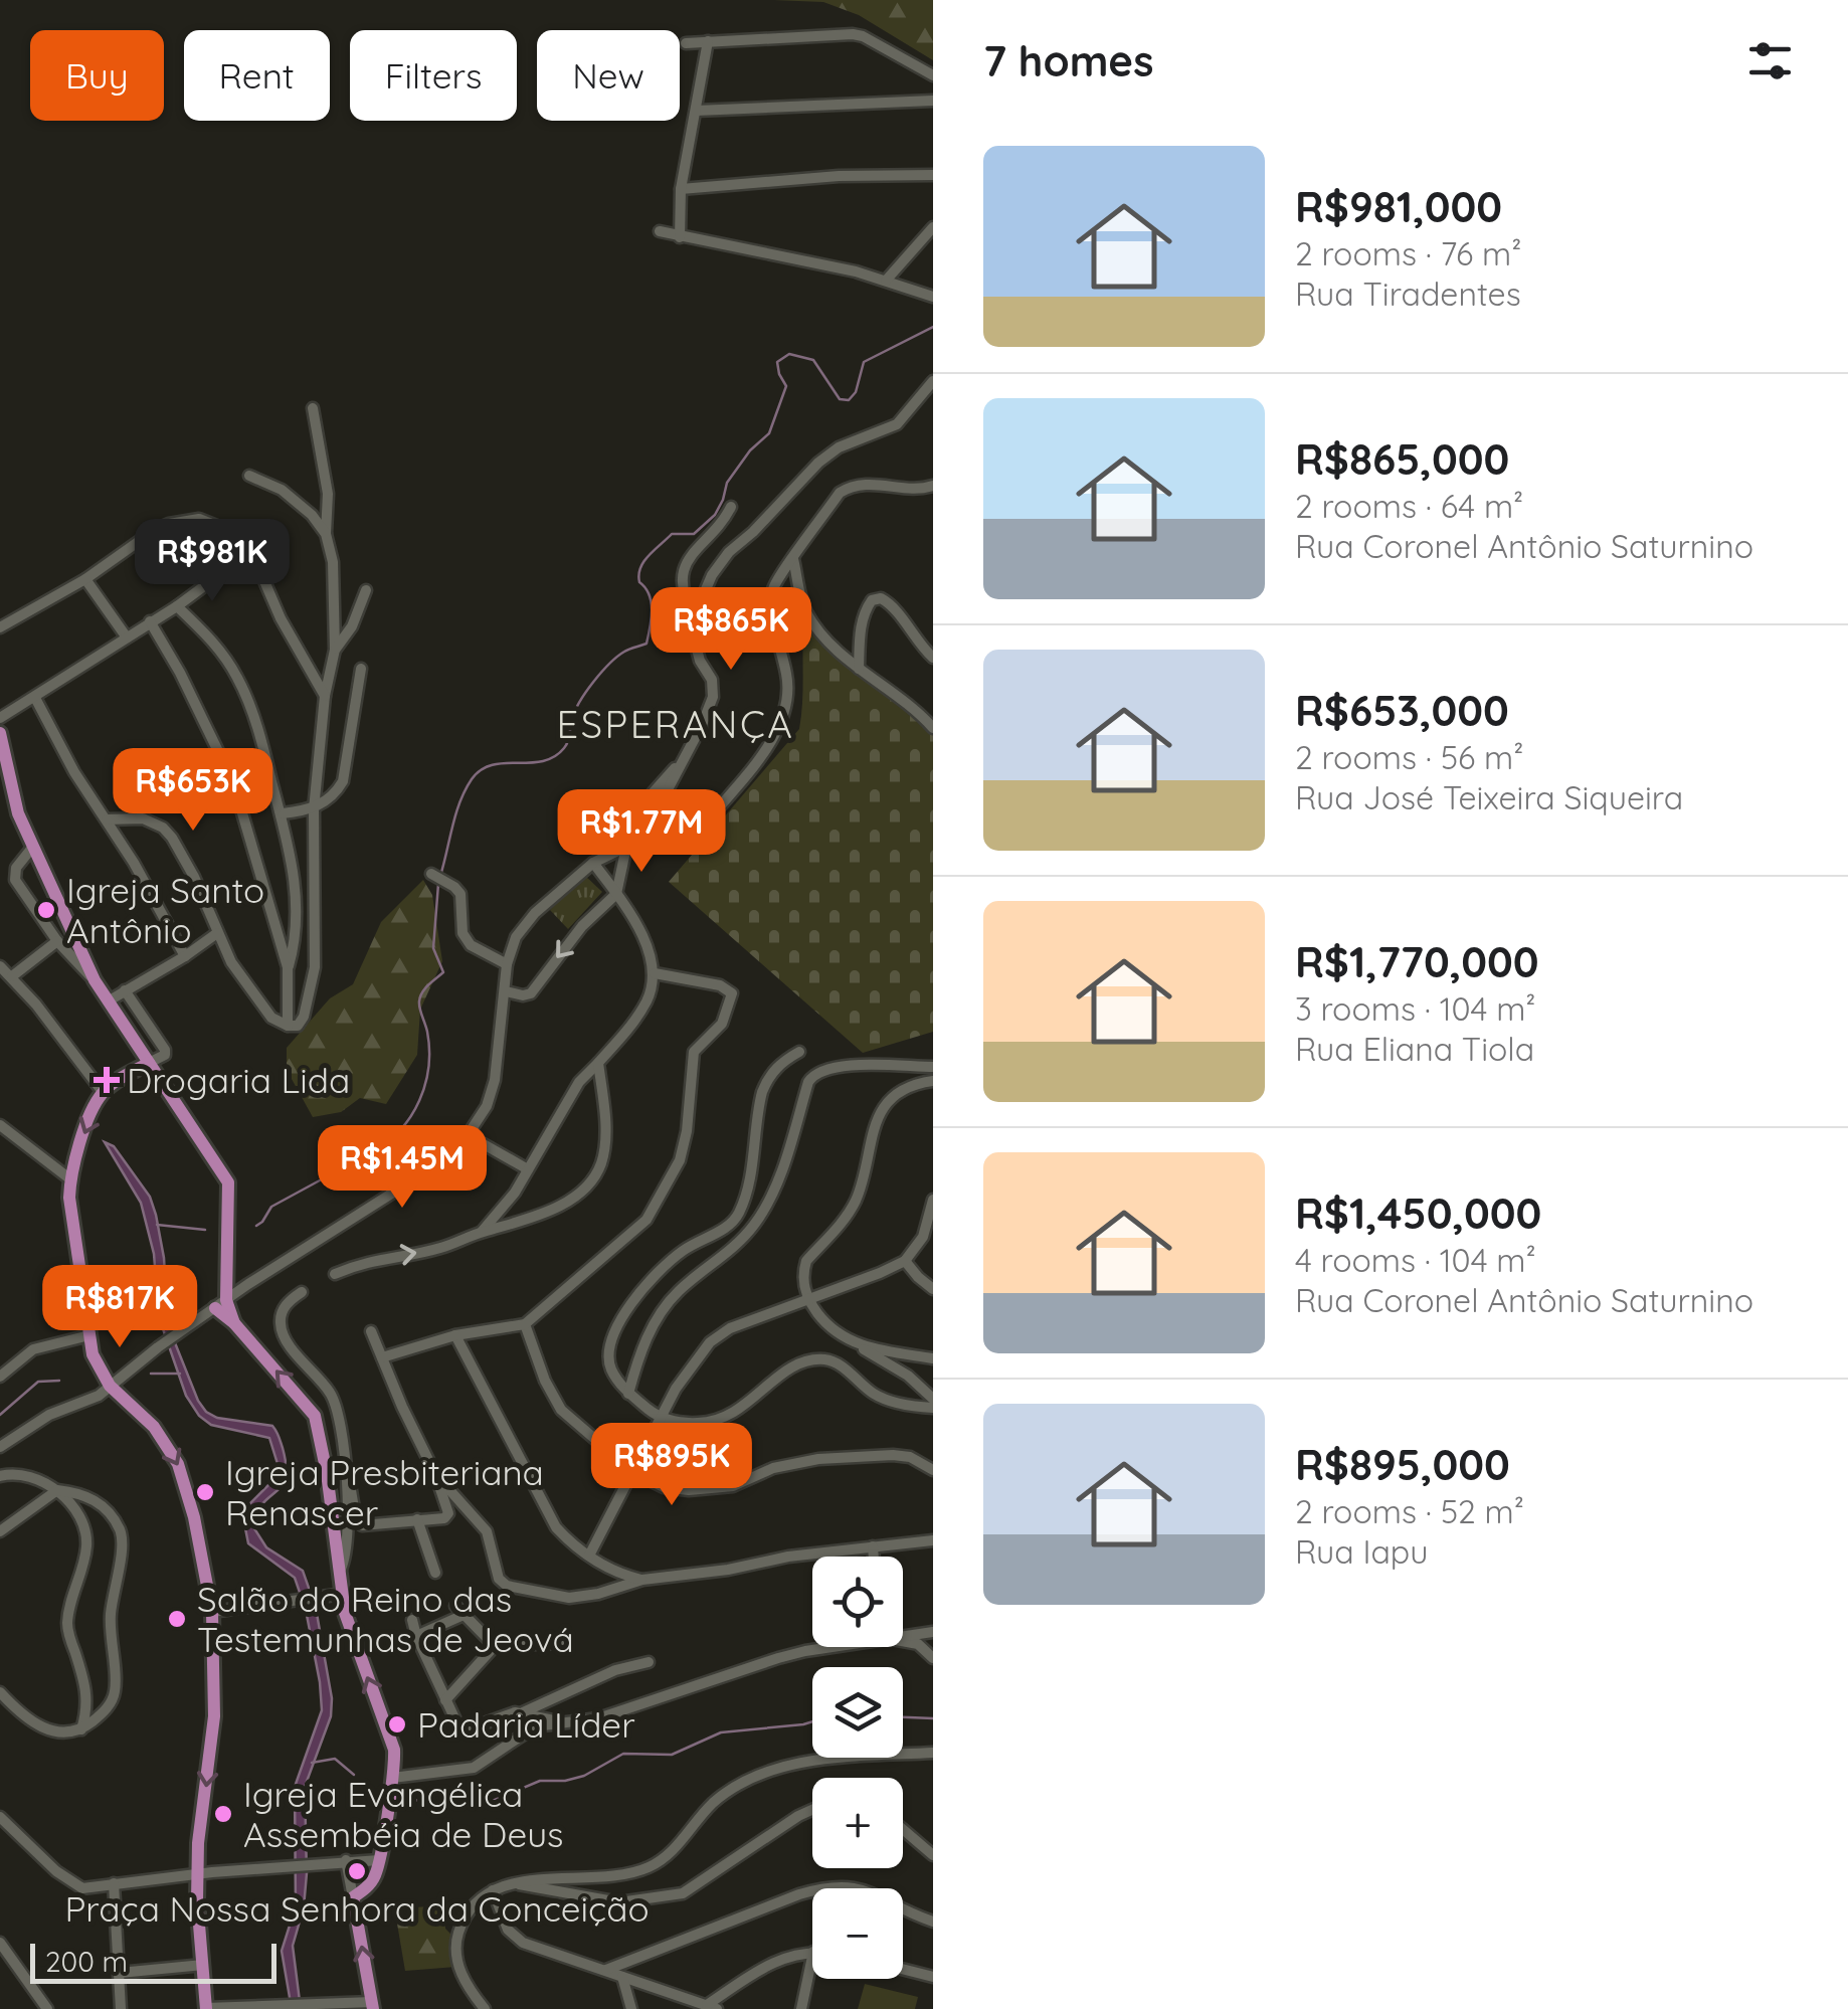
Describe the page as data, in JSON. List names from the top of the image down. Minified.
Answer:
{"districts":["ESPERANÇA"],"places":{"other":["Igreja Santo Antônio","Igreja Presbiteriana Renascer","Salão do Reino das Testemunhas de Jeová","Padaria Líder","Igreja Evangélica Assembéia de Deus","Praça Nossa Senhora da Conceição"],"health":["Drogaria Lida"]},"scale_bar":"200 m","page":{"heading":"7 homes","chip":["Buy","Rent","Filters","New"],"list":[{"name":"R$981,000","note":"2 rooms · 76 m² · Rua Tiradentes"},{"name":"R$865,000","note":"2 rooms · 64 m² · Rua Coronel Antônio Saturnino"},{"name":"R$653,000","note":"2 rooms · 56 m² · Rua José Teixeira Siqueira"},{"name":"R$1,770,000","note":"3 rooms · 104 m² · Rua Eliana Tiola"},{"name":"R$1,450,000","note":"4 rooms · 104 m² · Rua Coronel Antônio Saturnino"},{"name":"R$895,000","note":"2 rooms · 52 m² · Rua Iapu"}],"price":["R$981K","R$865K","R$653K","R$1.77M","R$1.45M","R$817K","R$895K"],"map_buttons":["+","−"],"scale":"200 m"}}
